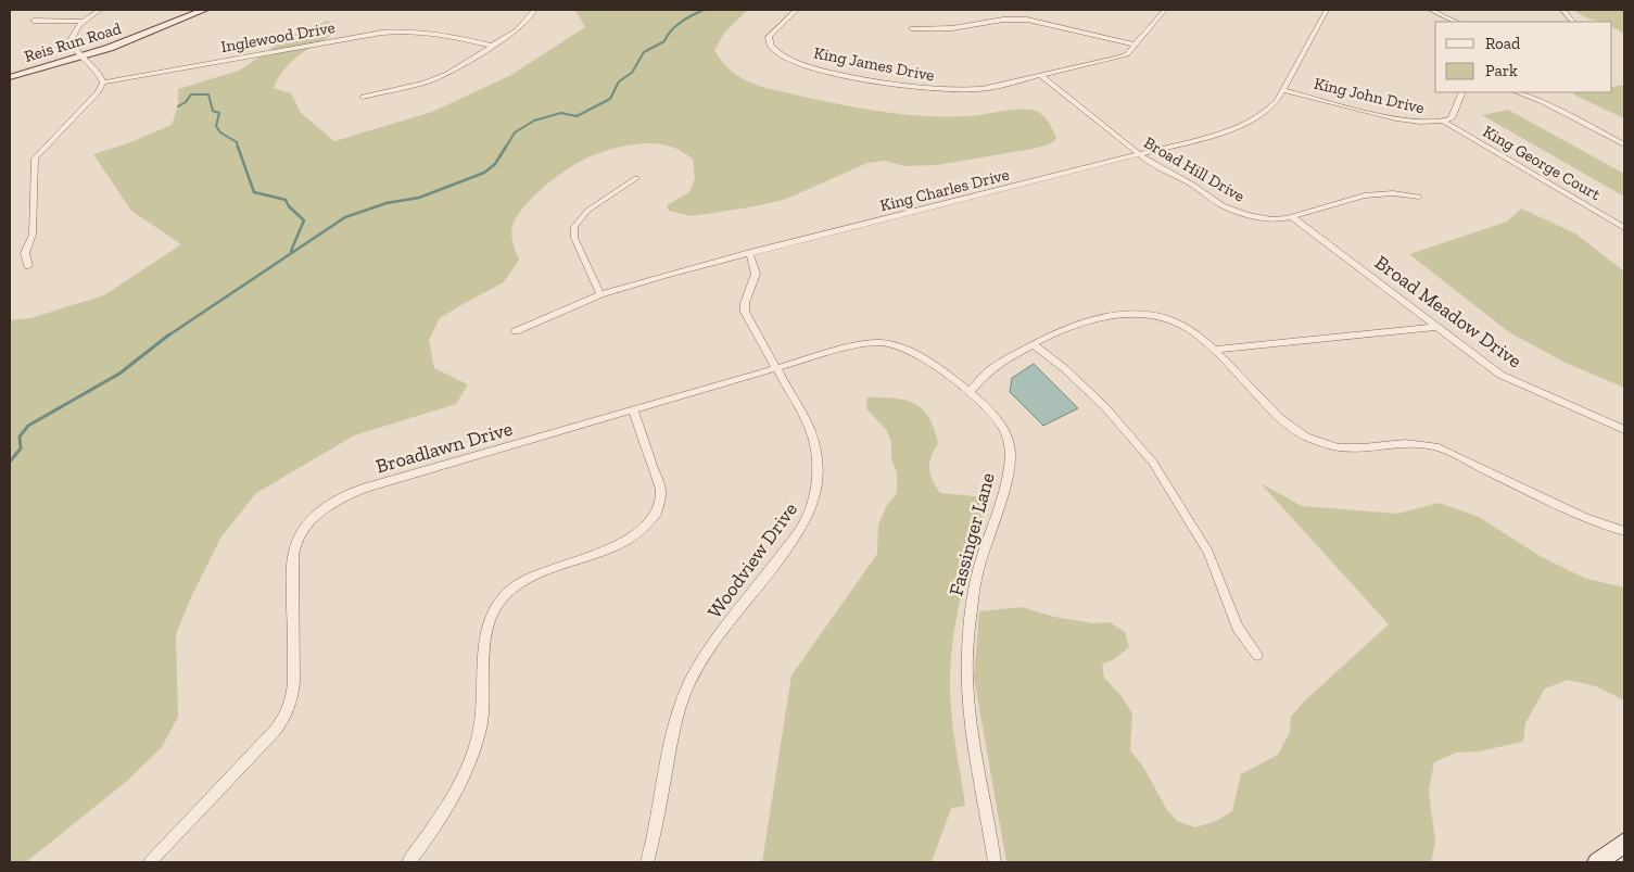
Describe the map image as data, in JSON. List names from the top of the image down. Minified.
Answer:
{"streets":{"street":["Inglewood Drive","Reis Run Road","King James Drive","King John Drive","King George Court","Broad Hill Drive","King Charles Drive","Broad Meadow Drive","Broadlawn Drive","Fassinger Lane","Woodview Drive"]},"crossings":[["King James Drive","Broad Hill Drive"],["King John Drive","King George Court"],["King John Drive","King Charles Drive"],["Broad Hill Drive","King Charles Drive"],["Broad Hill Drive","Broad Meadow Drive"],["King Charles Drive","Woodview Drive"],["Broadlawn Drive","Fassinger Lane"],["Broadlawn Drive","Woodview Drive"]],"legend":["Road","Park"]}
